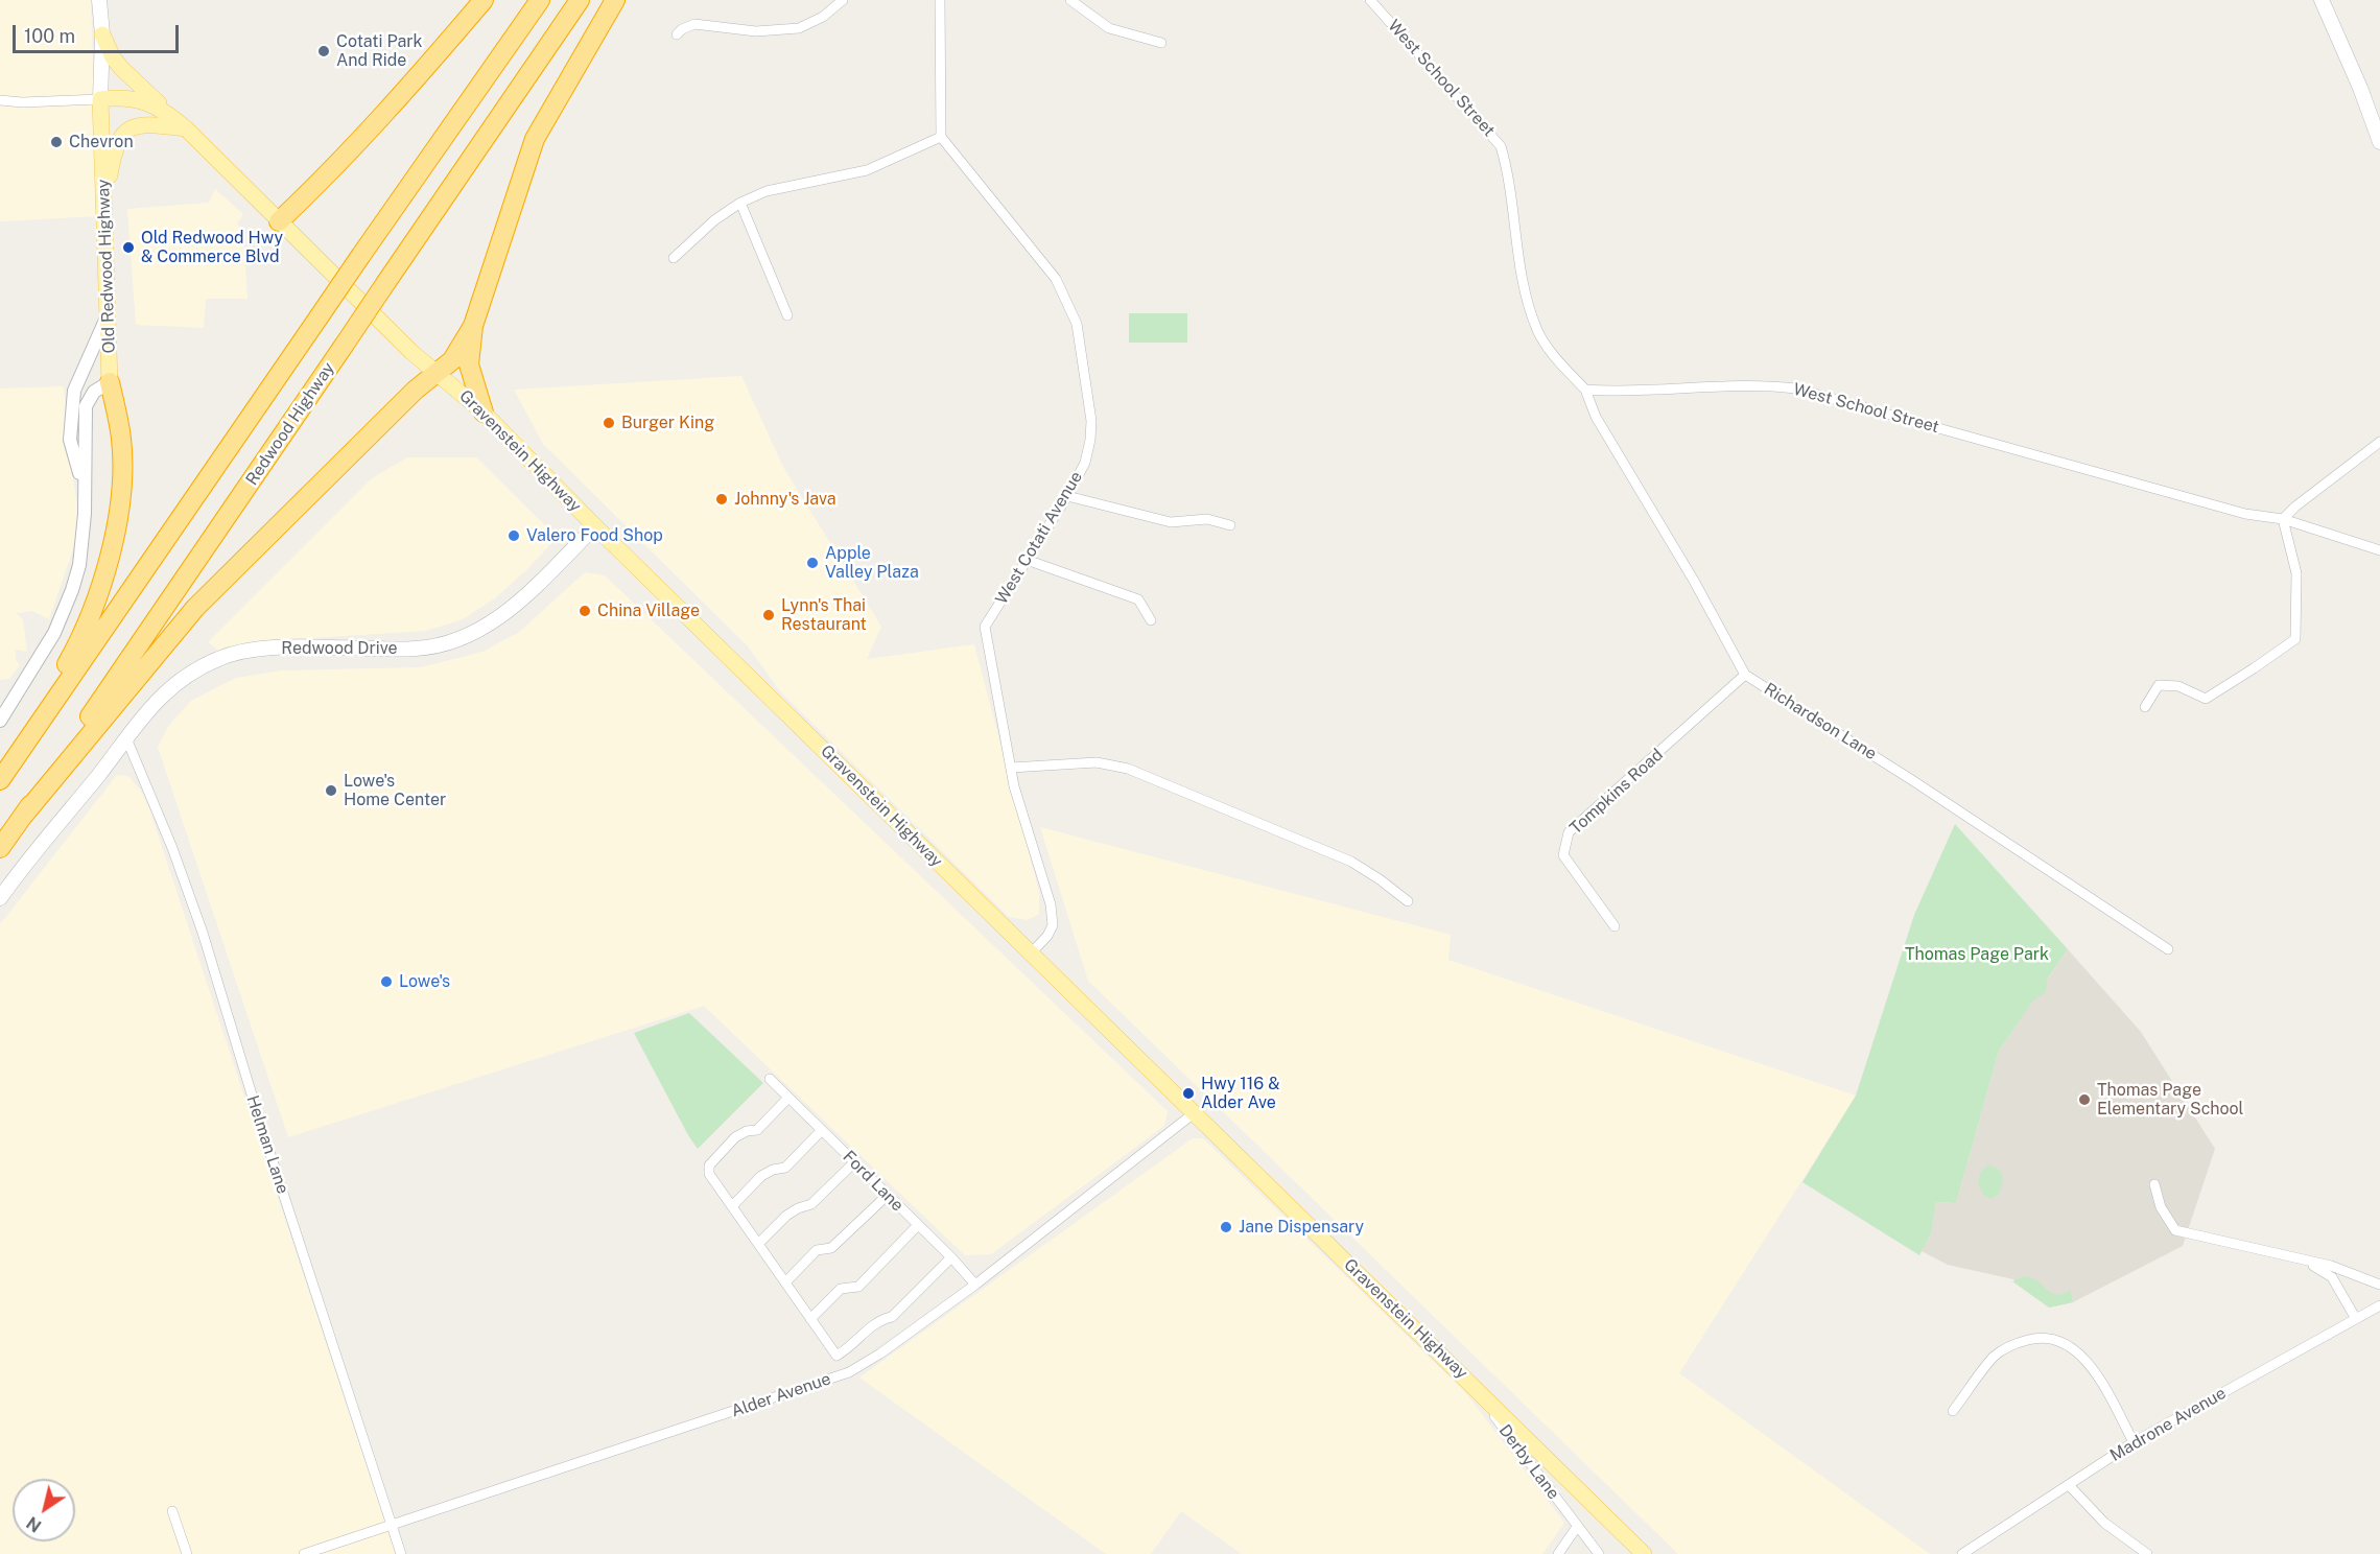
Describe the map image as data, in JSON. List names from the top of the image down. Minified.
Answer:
{"streets":{"highway":["Redwood Highway"],"main road":["Old Redwood Highway","Gravenstein Highway","Redwood Drive"],"street":["West School Street","West Cotati Avenue","Richardson Lane","Tompkins Road","Helman Lane","Ford Lane","Alder Avenue","Madrone Avenue","Derby Lane"]},"crossings":[["West School Street","Richardson Lane"],["Old Redwood Highway","Gravenstein Highway"],["Gravenstein Highway","West Cotati Avenue"],["Gravenstein Highway","Redwood Drive"],["Gravenstein Highway","Alder Avenue"],["Gravenstein Highway","Derby Lane"],["Redwood Drive","Helman Lane"],["Richardson Lane","Tompkins Road"],["Helman Lane","Alder Avenue"],["Ford Lane","Alder Avenue"]],"parks":["Thomas Page Park"],"places":["Cotati Park And Ride","Chevron","Old Redwood Hwy & Commerce Blvd","Burger King","Johnny's Java","Valero Food Shop","Apple Valley Plaza","China Village","Lynn's Thai Restaurant","Lowe's Home Center","Lowe's","Hwy 116 & Alder Ave","Thomas Page Elementary School","Jane Dispensary"],"scale_bar":"100 m","north":"bottom left"}
